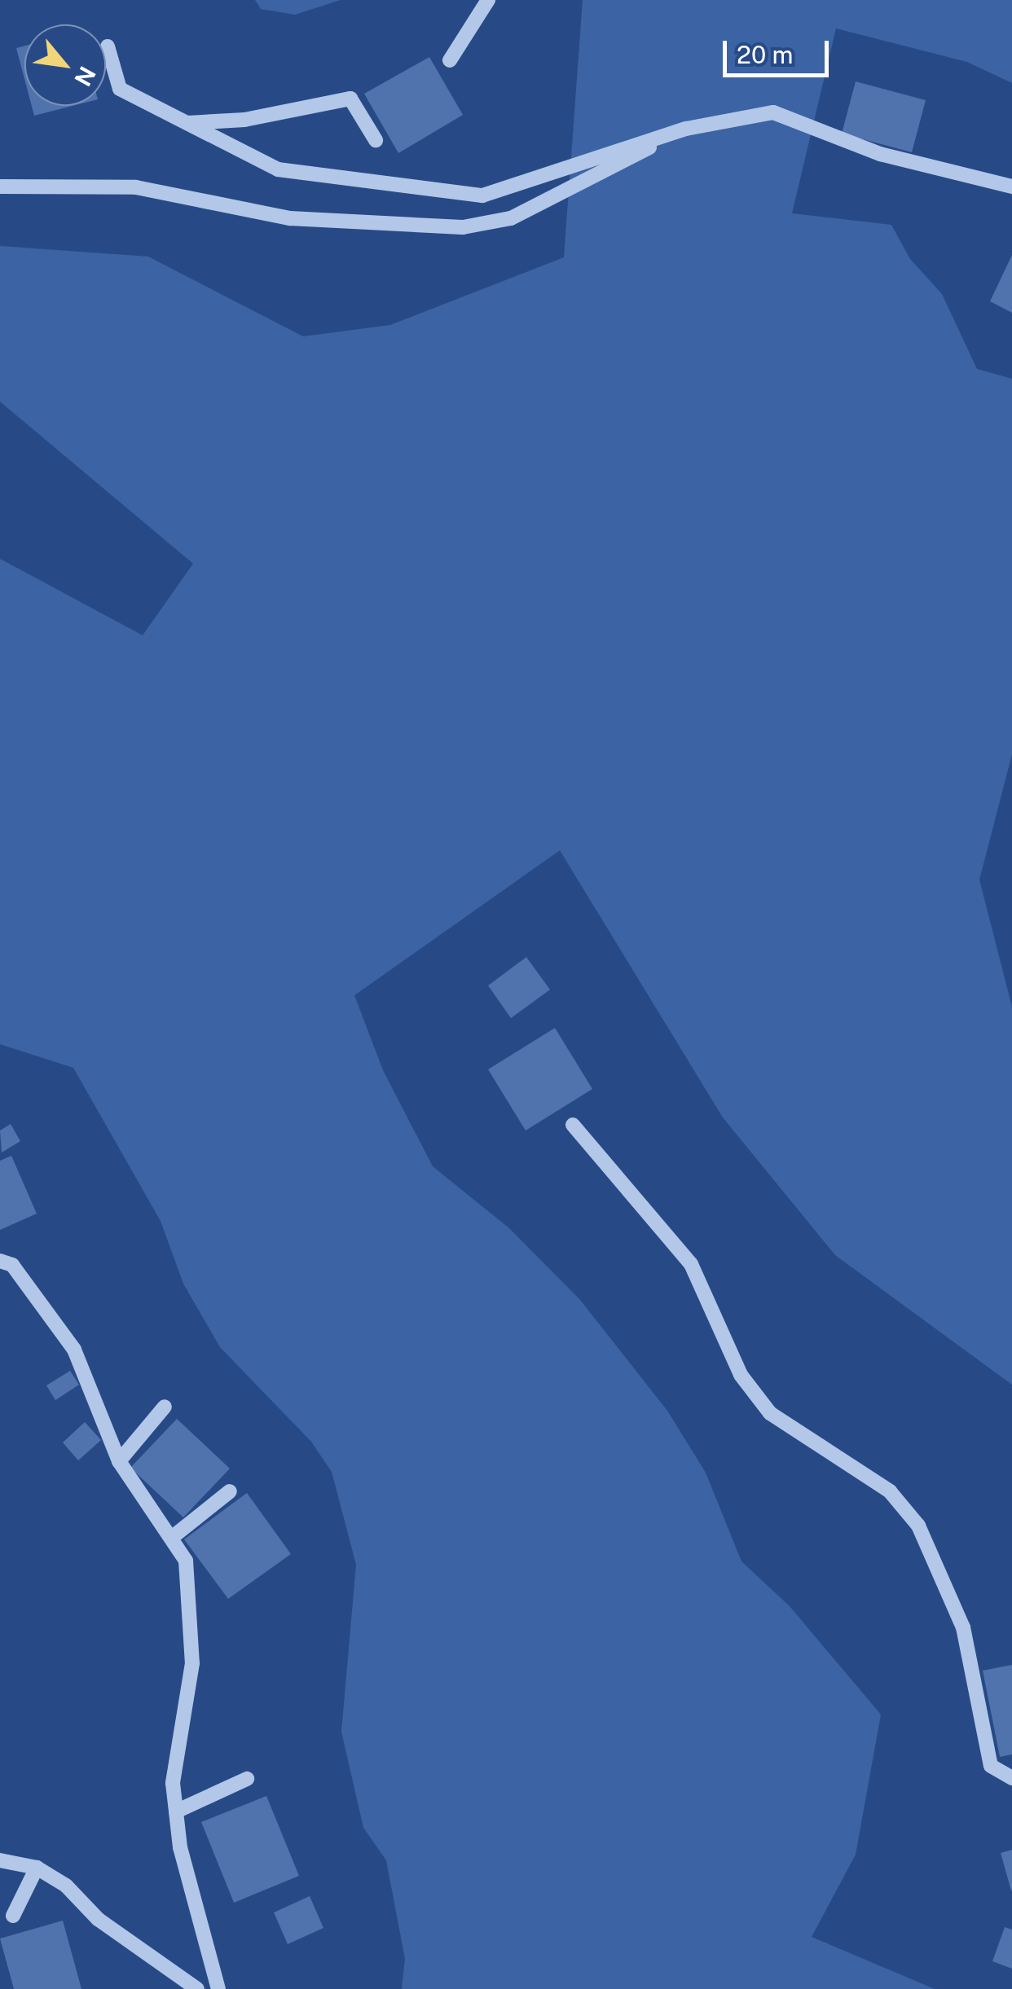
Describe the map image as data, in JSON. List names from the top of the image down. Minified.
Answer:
{"scale_bar":"20 m","north":"bottom right"}
